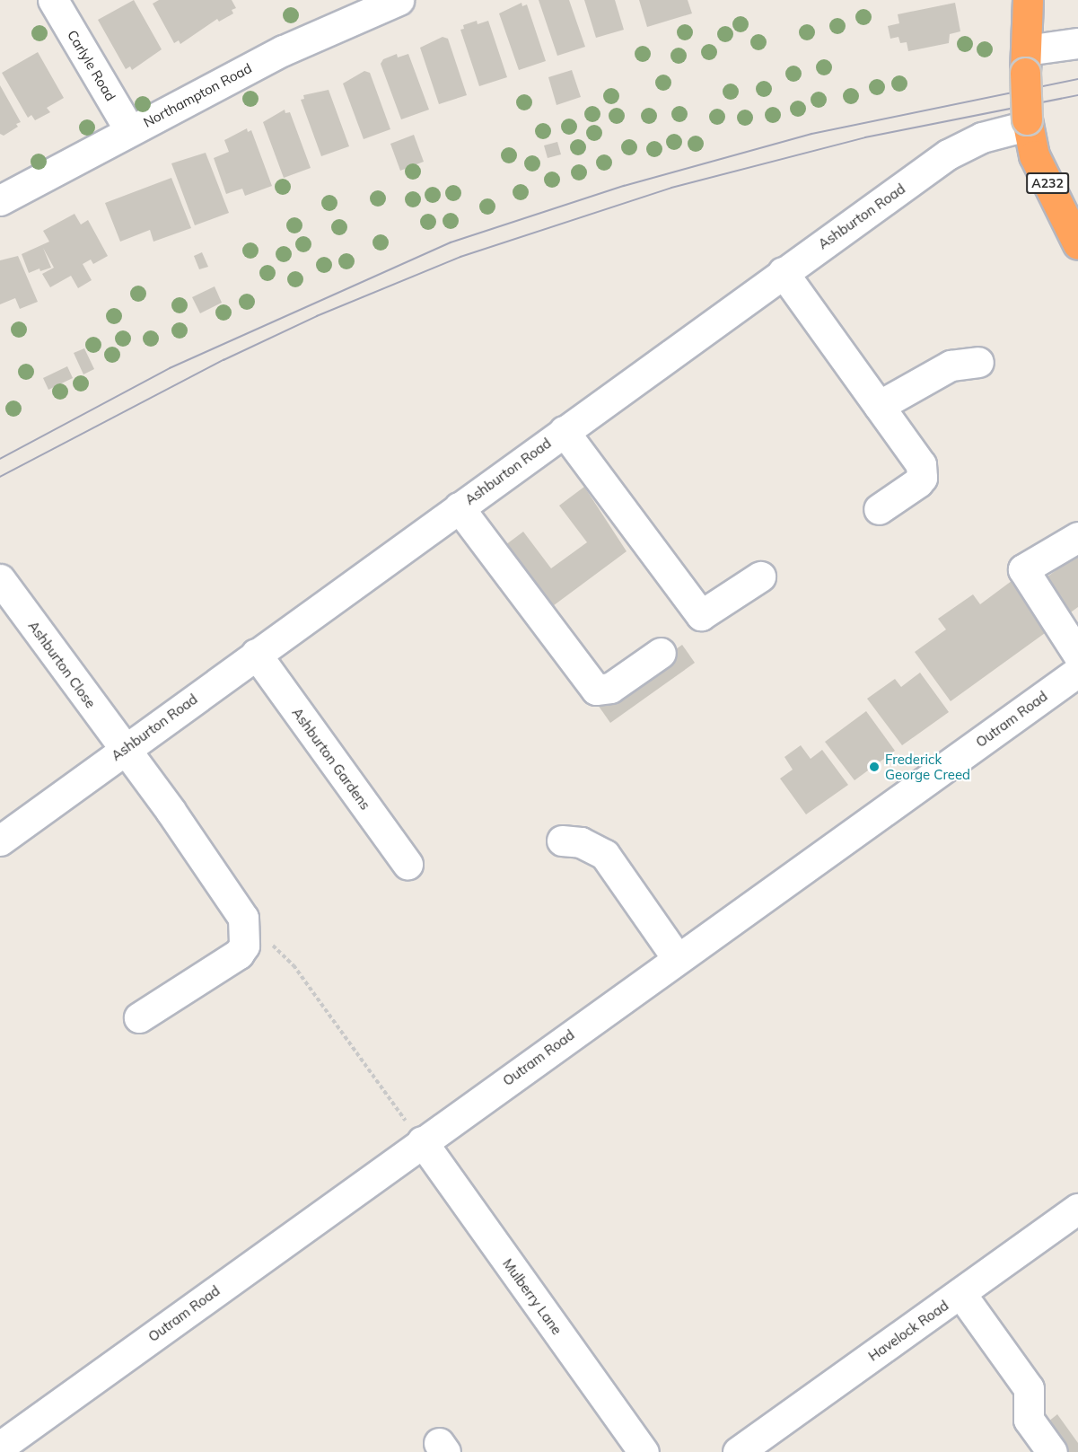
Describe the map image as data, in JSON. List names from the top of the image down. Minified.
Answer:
{"streets":{"highway":["A232"],"street":["Carlyle Road","Northampton Road","Ashburton Road","Ashburton Close","Outram Road","Ashburton Gardens","Mulberry Lane","Havelock Road"]},"crossings":[["Carlyle Road","Northampton Road"],["A232","Ashburton Road"],["Ashburton Road","Ashburton Close"],["Ashburton Road","Ashburton Gardens"],["Outram Road","Mulberry Lane"]],"places":["Frederick George Creed"]}
